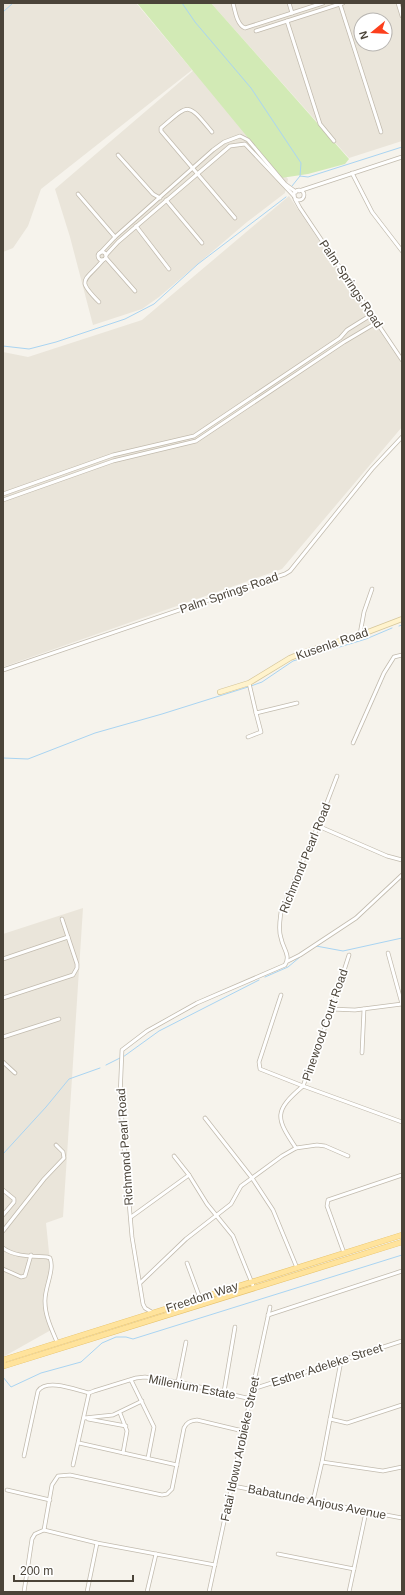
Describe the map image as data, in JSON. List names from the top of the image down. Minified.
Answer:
{"streets":{"main road":["Kusenla Road","Freedom Way"],"street":["Palm Springs Road","Richmond Pearl Road","Pinewood Court Road","Esther Adeleke Street","Millenium Estate","Fatai Idowu Arobieke Street","Babatunde Anjous Avenue"]},"crossings":[["Richmond Pearl Road","Freedom Way"],["Esther Adeleke Street","Fatai Idowu Arobieke Street"],["Millenium Estate","Fatai Idowu Arobieke Street"],["Fatai Idowu Arobieke Street","Babatunde Anjous Avenue"]],"scale_bar":"200 m","north":"left"}
